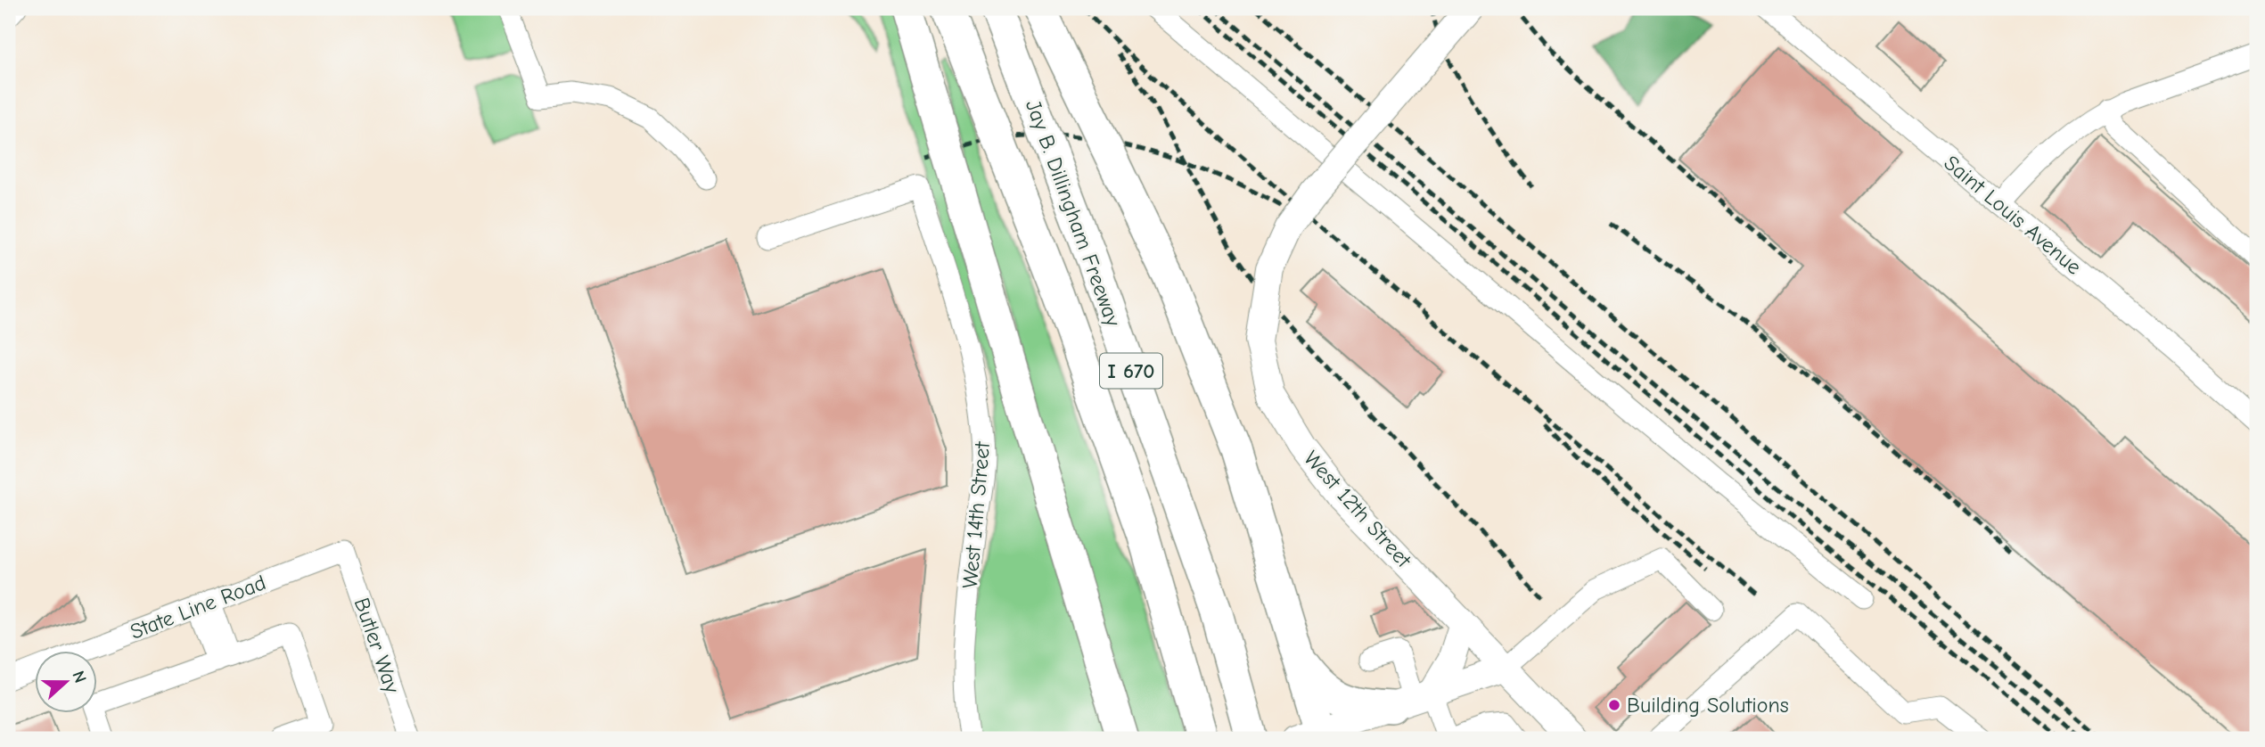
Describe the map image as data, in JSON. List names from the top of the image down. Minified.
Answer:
{"streets":{"highway":["Jay B. Dillingham Freeway","I 670"],"main road":["West 12th Street"],"street":["Saint Louis Avenue","West 14th Street","State Line Road","Butler Way"]},"crossings":[["State Line Road","Butler Way"]],"places":["Building Solutions"],"north":"right"}
